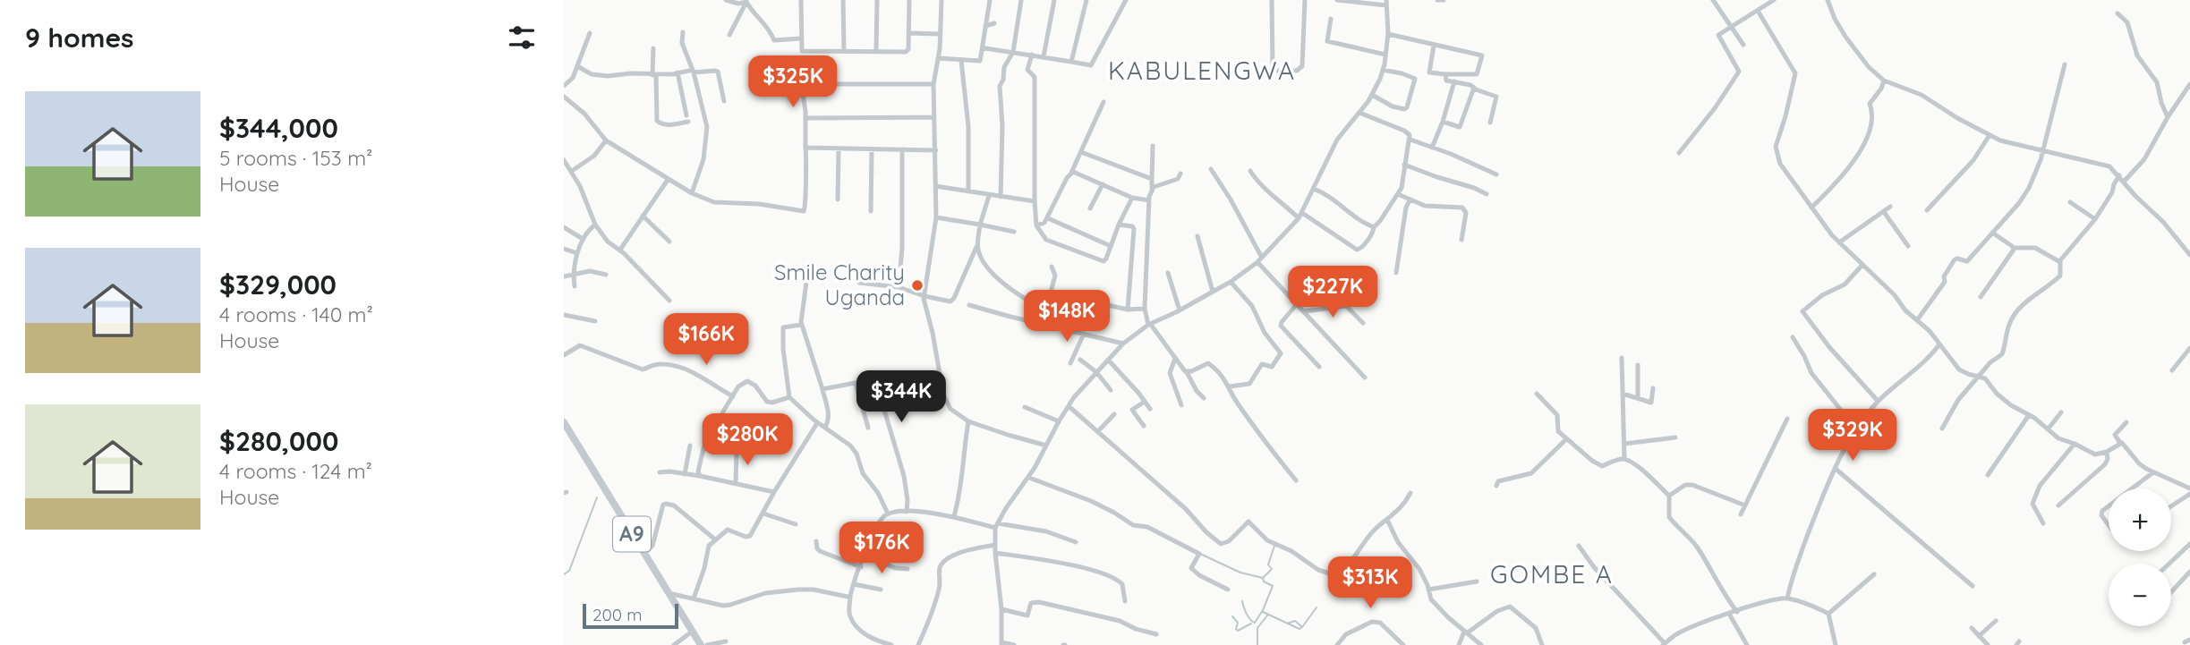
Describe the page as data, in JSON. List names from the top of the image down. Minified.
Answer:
{"streets":{"main road":["A9"]},"districts":["KABULENGWA","GOMBE A"],"places":["Smile Charity Uganda"],"scale_bar":"200 m","page":{"heading":"9 homes","price":["$325K","$227K","$148K","$166K","$344K","$329K","$280K","$176K","$313K"],"list":[{"name":"$344,000","note":"5 rooms · 153 m² · House"},{"name":"$329,000","note":"4 rooms · 140 m² · House"},{"name":"$280,000","note":"4 rooms · 124 m² · House"}],"map_buttons":["+","−"],"scale":"200 m"}}
